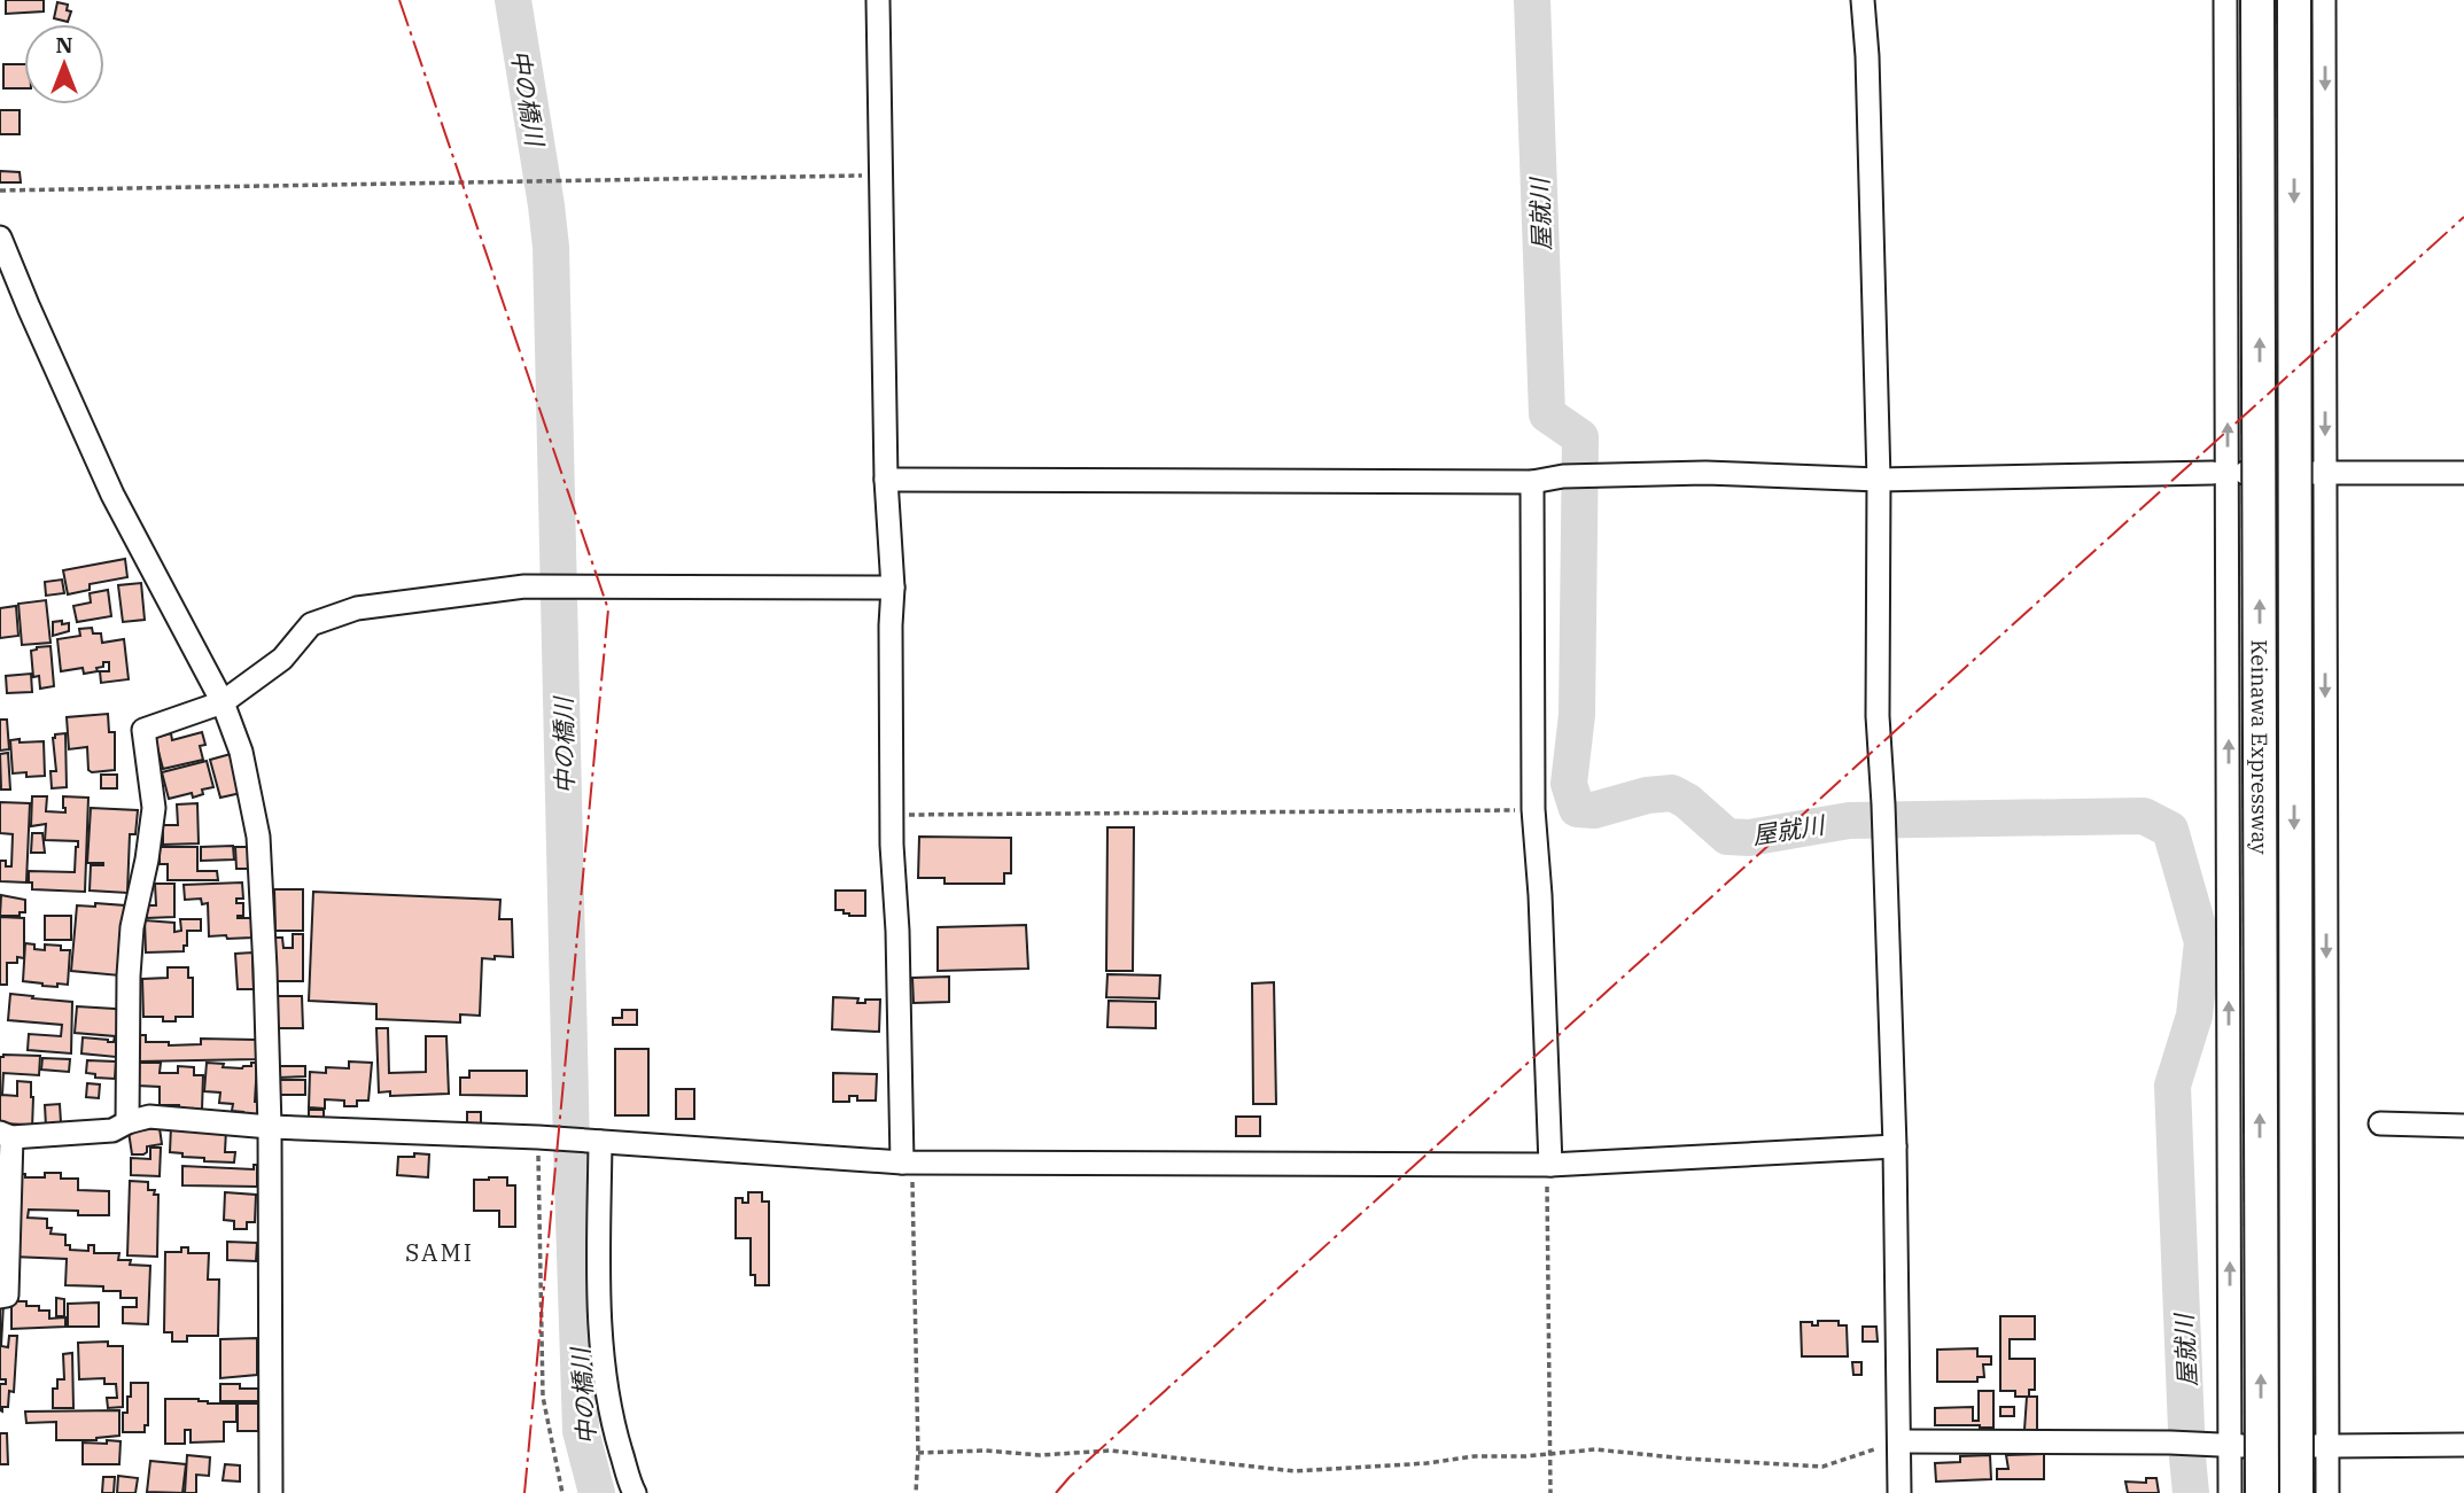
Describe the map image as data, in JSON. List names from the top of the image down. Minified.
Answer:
{"streets":{"highway":["Keinawa Expressway"]},"districts":["SAMI"],"water":["中の橋川","屋就川"],"north":"top"}
